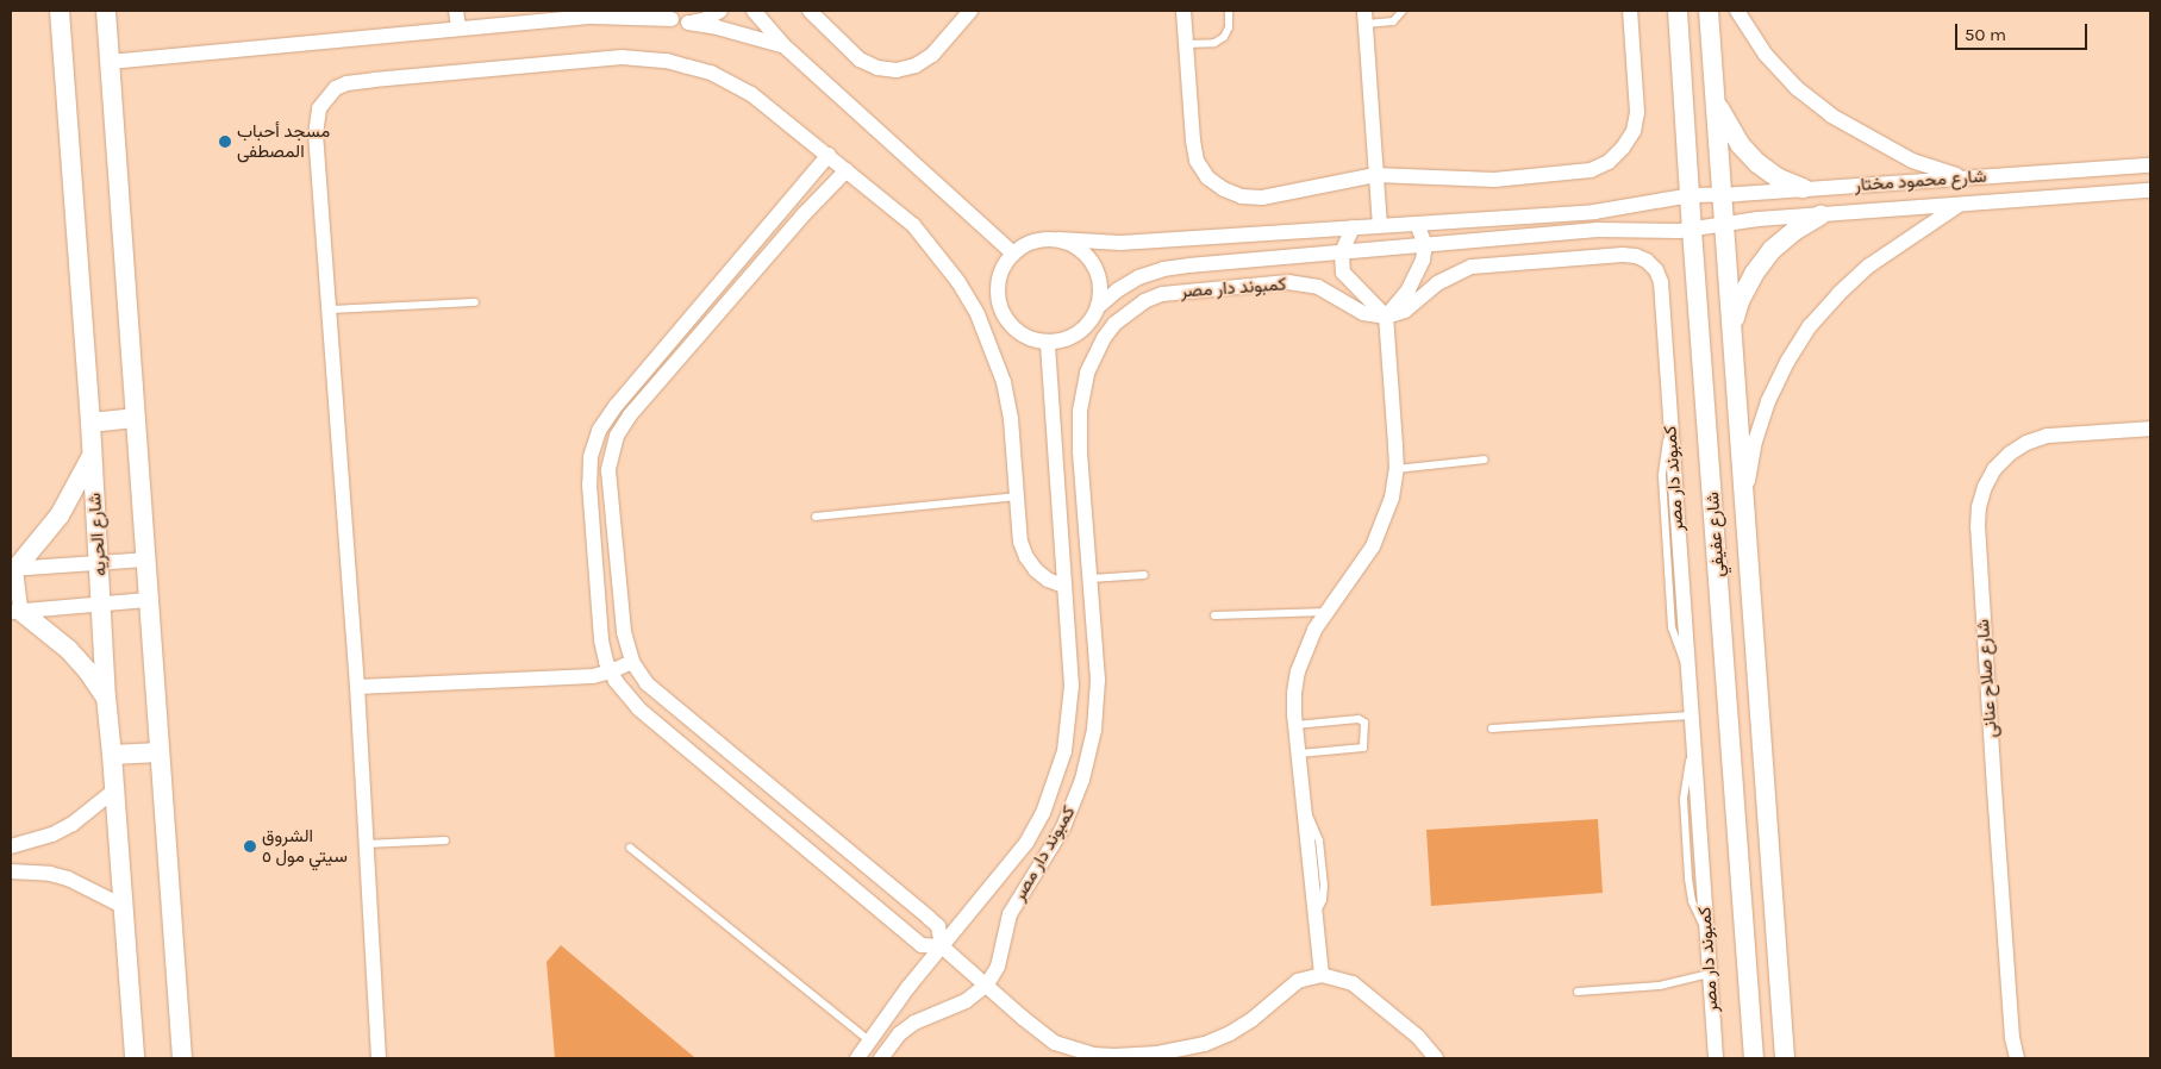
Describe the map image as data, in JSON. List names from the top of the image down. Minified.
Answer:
{"streets":{"street":["شارع محمود مختار","كمبوند دار مصر","شارع الحريه","شارع عفيفي","شارع صلاح عنانى"]},"crossings":[["شارع محمود مختار","شارع عفيفي"]],"places":["مسجد أحباب المصطفى","الشروق سيتي مول ٥"],"scale_bar":"50 m"}
